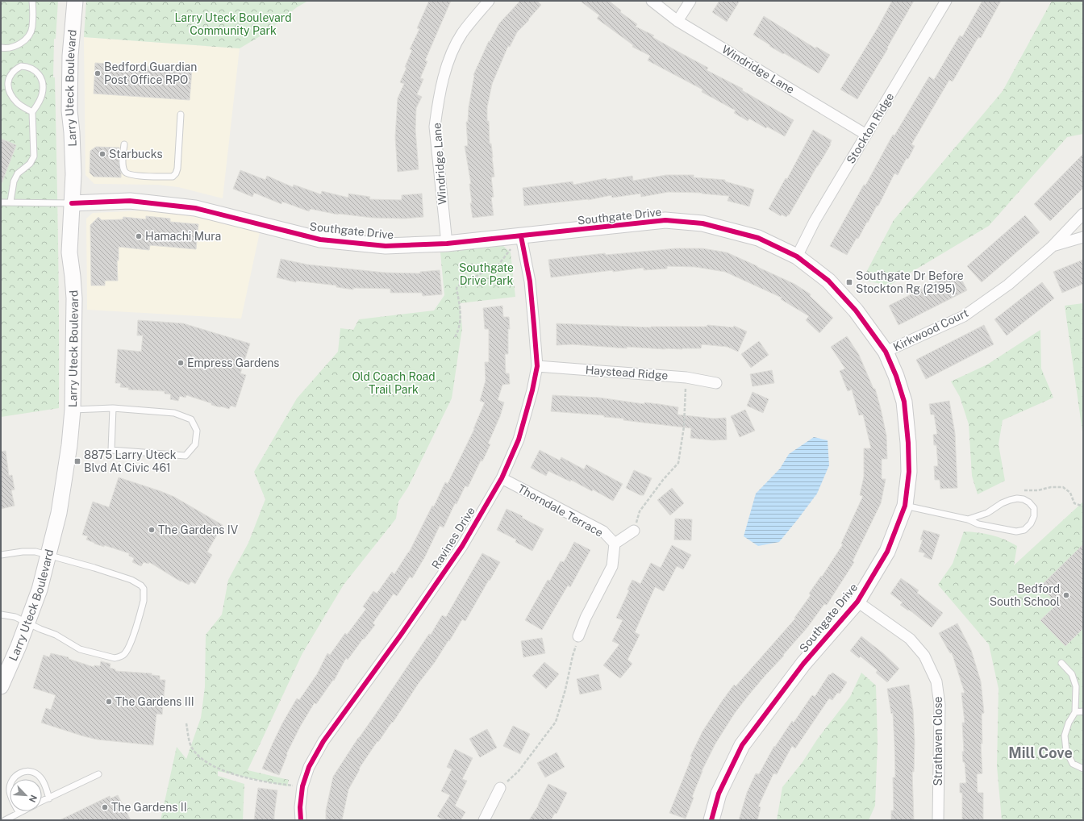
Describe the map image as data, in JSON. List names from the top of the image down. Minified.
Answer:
{"streets":{"street":["Windridge Lane","Larry Uteck Boulevard","Stockton Ridge","Southgate Drive","Kirkwood Court","Haystead Ridge","Thorndale Terrace","Ravines Drive","Strathaven Close"]},"crossings":[["Windridge Lane","Stockton Ridge"],["Windridge Lane","Southgate Drive"],["Larry Uteck Boulevard","Southgate Drive"],["Stockton Ridge","Southgate Drive"],["Southgate Drive","Kirkwood Court"],["Southgate Drive","Ravines Drive"],["Southgate Drive","Strathaven Close"],["Haystead Ridge","Ravines Drive"],["Thorndale Terrace","Ravines Drive"]],"districts":["Mill Cove"],"parks":["Larry Uteck Boulevard Community Park","Southgate Drive Park","Old Coach Road Trail Park"],"places":{"other":["Bedford Guardian Post Office RPO","Starbucks","Hamachi Mura","Empress Gardens","The Gardens IV","Bedford South School","The Gardens III","The Gardens II"],"transit":["Southgate Dr Before Stockton Rg (2195)","8875 Larry Uteck Blvd At Civic 461"]},"north":"bottom right"}
